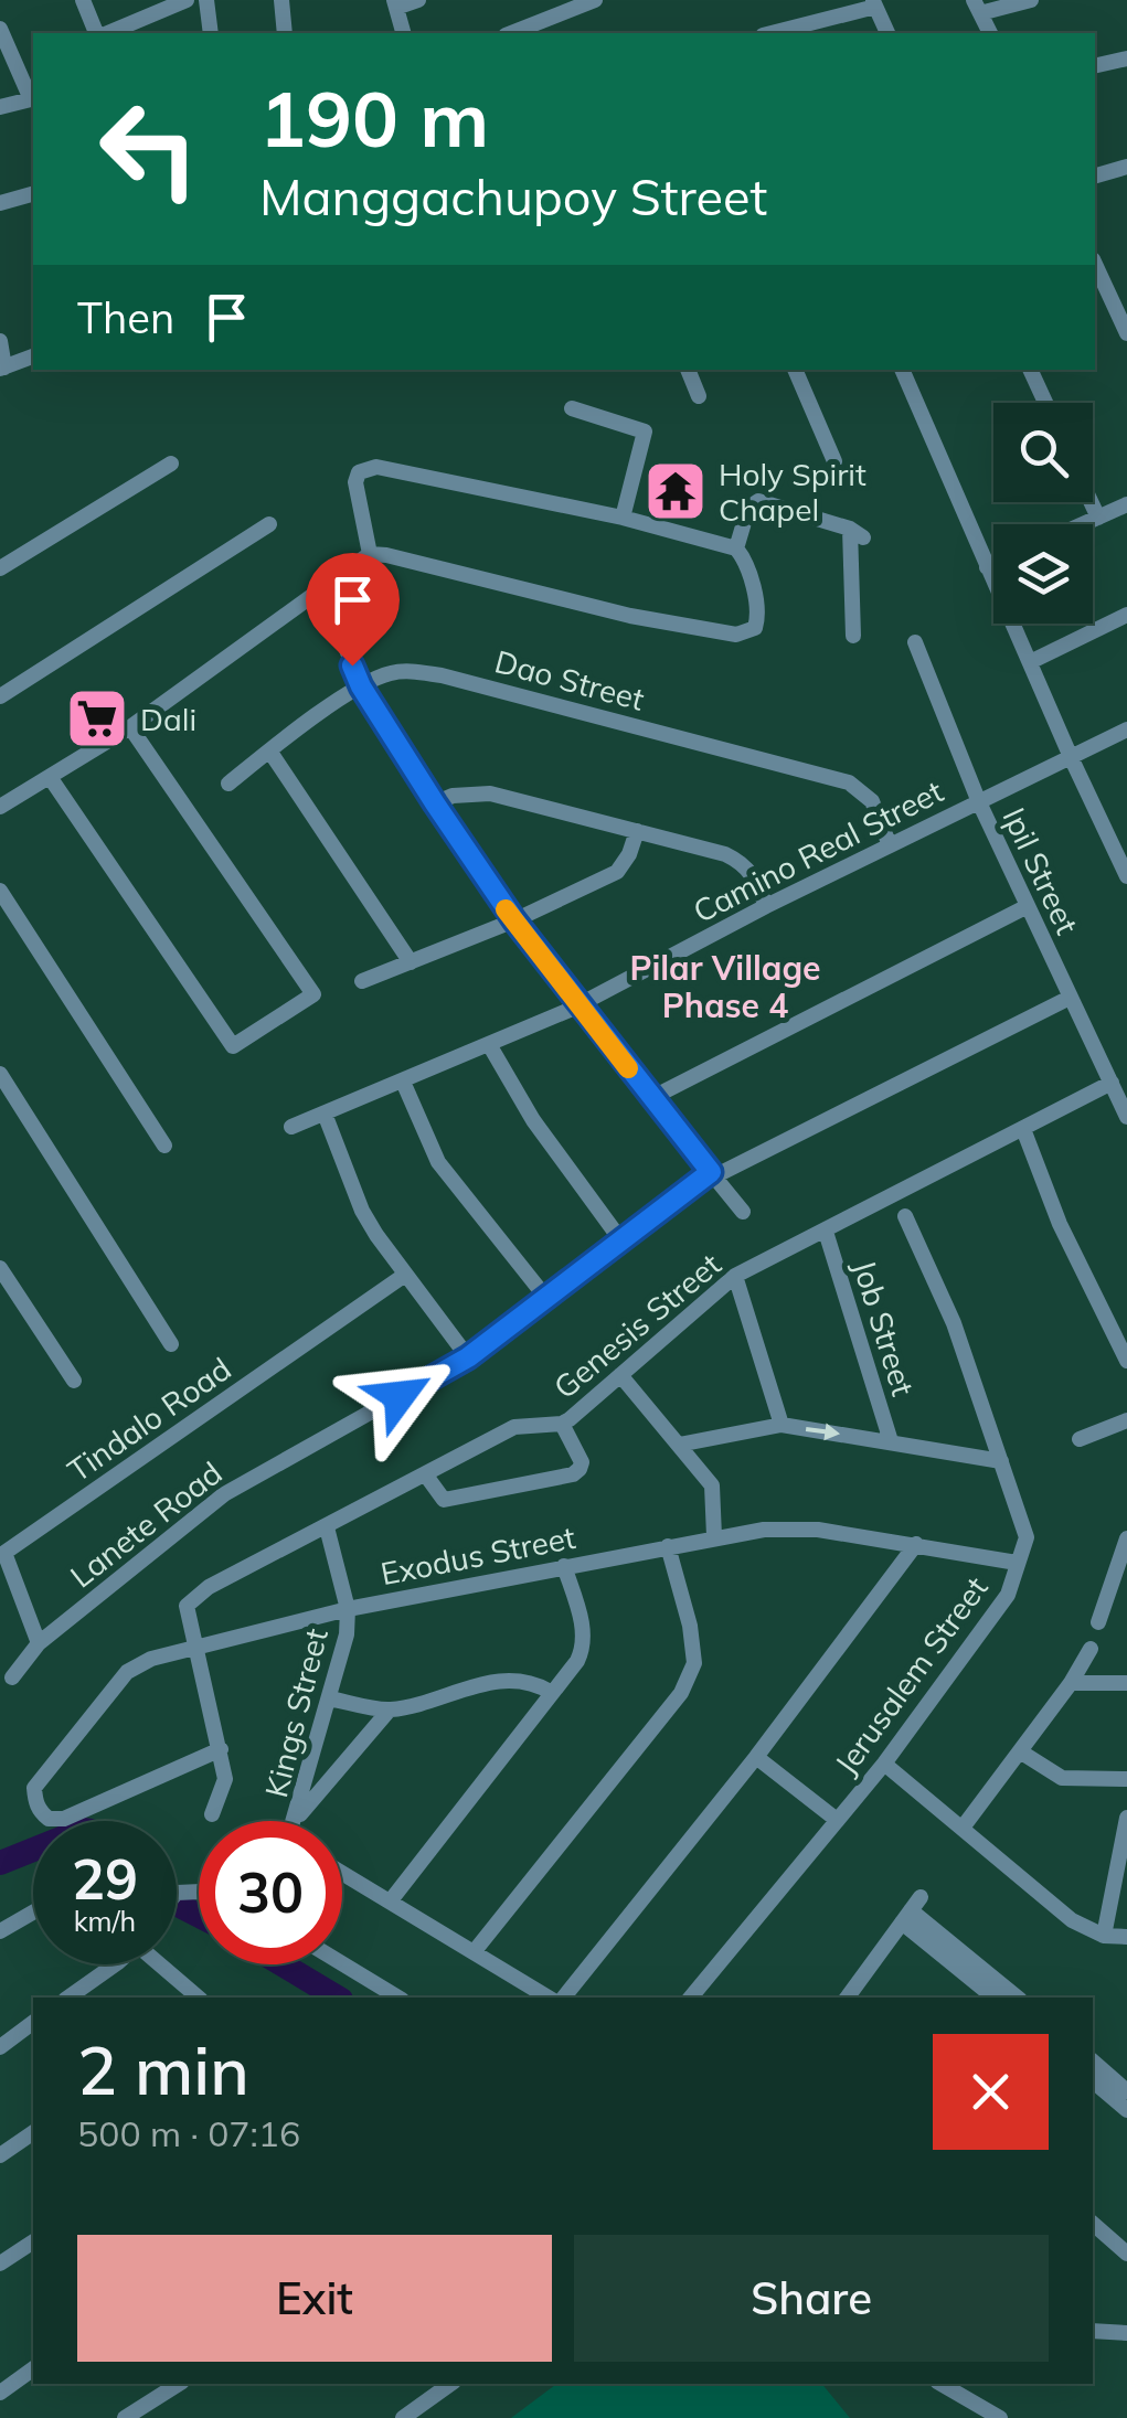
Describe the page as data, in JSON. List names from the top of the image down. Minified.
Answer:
{"streets":{"street":["Dao Street","Camino Real Street","Ipil Street","Genesis Street","Job Street","Tindalo Road","Lanete Road","Exodus Street","Jerusalem Street","Kings Street"]},"crossings":[["Dao Street","Camino Real Street"],["Camino Real Street","Ipil Street"],["Ipil Street","Genesis Street"],["Ipil Street","Lanete Road"],["Genesis Street","Job Street"],["Genesis Street","Exodus Street"],["Genesis Street","Kings Street"],["Tindalo Road","Lanete Road"],["Exodus Street","Jerusalem Street"],["Exodus Street","Kings Street"]],"districts":["Pilar Village Phase 4"],"places":{"temple":["Holy Spirit Chapel"],"supermarket":["Dali"]},"page":{"turn":["190 m","Manggachupoy Street"],"then":"Then","speed":"29 km/h","limit":"30","heading":["2 min","500 m · 07:16"],"buttons":["Exit","Share"]}}
